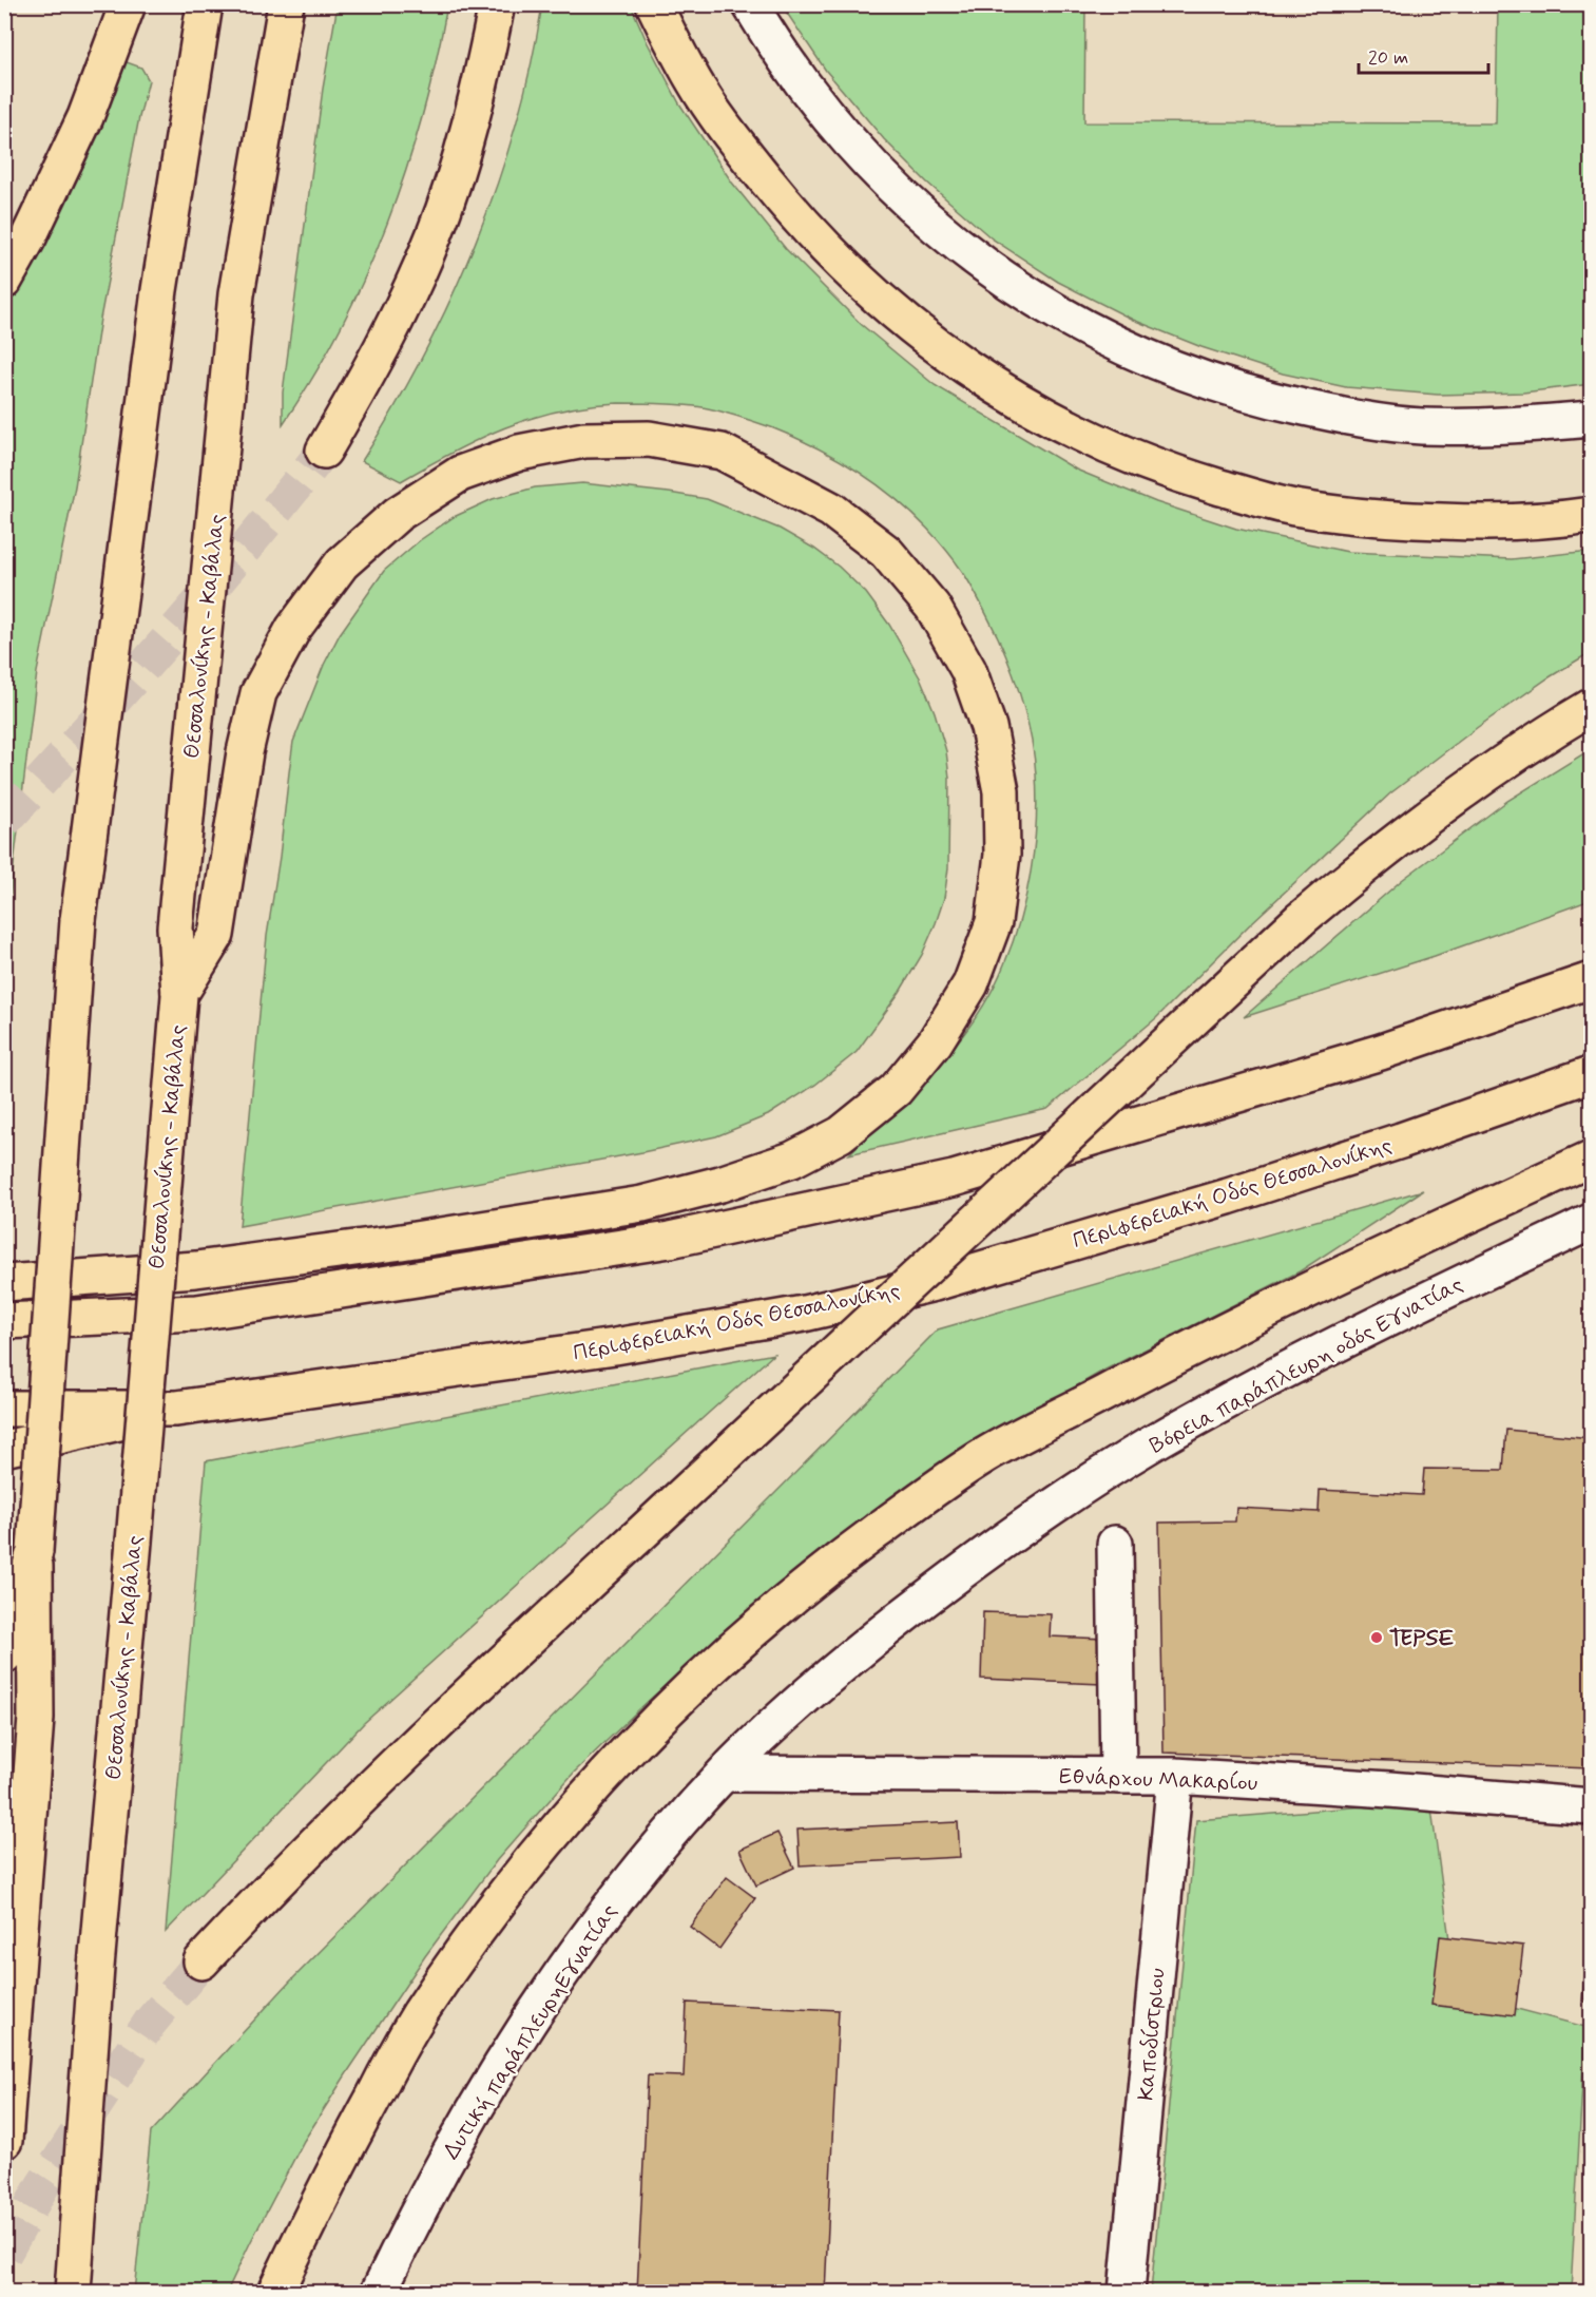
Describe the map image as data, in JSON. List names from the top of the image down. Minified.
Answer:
{"streets":{"highway":["Θεσσαλονίκης - Καβάλας","Περιφερειακή Οδός Θεσσαλονίκης"],"street":["Βόρεια παράπλευρη οδός Εγνατίας","Εθνάρχου Μακαρίου","Δυτική παράπλευρηΕγνατίας","Καποδίστριου"]},"crossings":[["Βόρεια παράπλευρη οδός Εγνατίας","Δυτική παράπλευρηΕγνατίας"],["Εθνάρχου Μακαρίου","Δυτική παράπλευρηΕγνατίας"],["Εθνάρχου Μακαρίου","Καποδίστριου"]],"places":["TEPSE"],"scale_bar":"20 m"}
